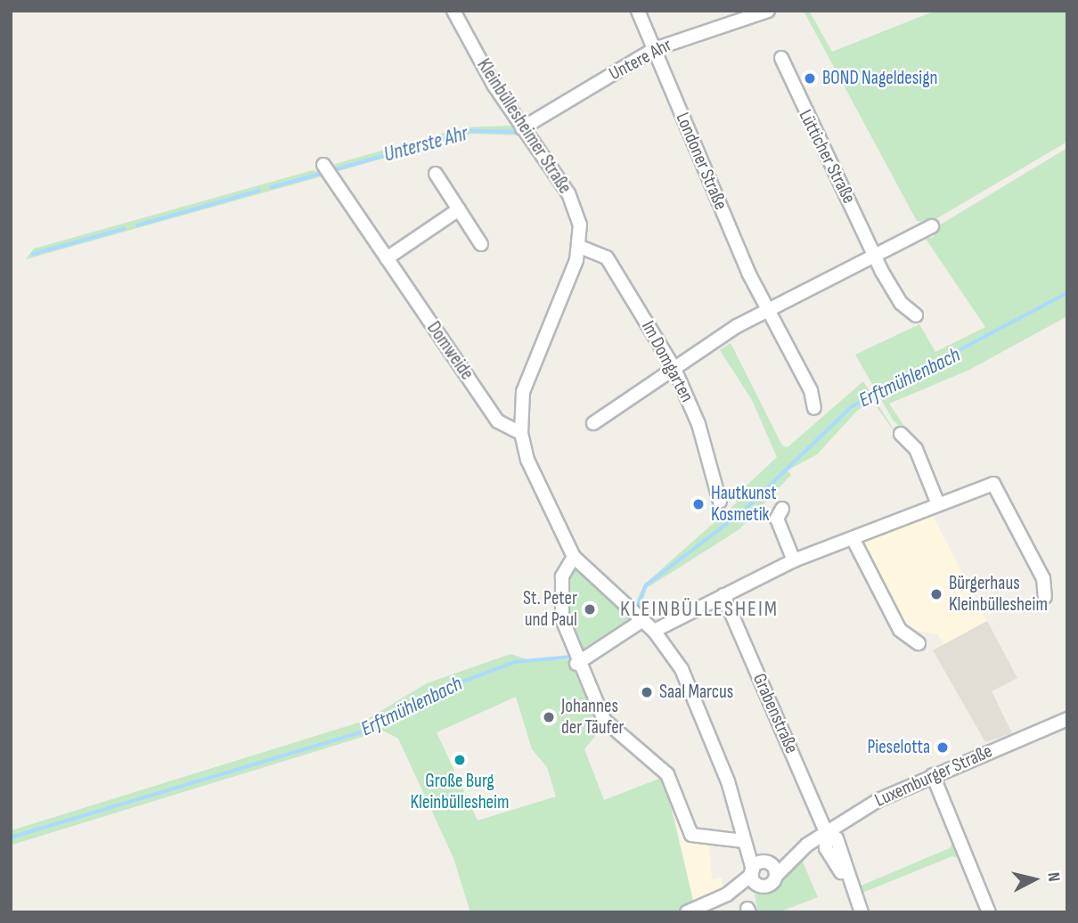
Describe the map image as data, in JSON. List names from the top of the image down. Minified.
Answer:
{"streets":{"street":["Untere Ahr","Kleinbüllesheimer Straße","Lütticher Straße","Londoner Straße","Domweide","Im Domgarten","Grabenstraße","Luxemburger Straße"]},"crossings":[["Untere Ahr","Kleinbüllesheimer Straße"],["Untere Ahr","Londoner Straße"],["Kleinbüllesheimer Straße","Im Domgarten"],["Grabenstraße","Luxemburger Straße"]],"districts":["KLEINBÜLLESHEIM"],"water":["Unterste Ahr","Erftmühlenbach"],"places":["BOND Nageldesign","Hautkunst Kosmetik","Bürgerhaus Kleinbüllesheim","St. Peter und Paul","Saal Marcus","Johannes der Täufer","Pieselotta","Große Burg Kleinbüllesheim"],"north":"right"}
